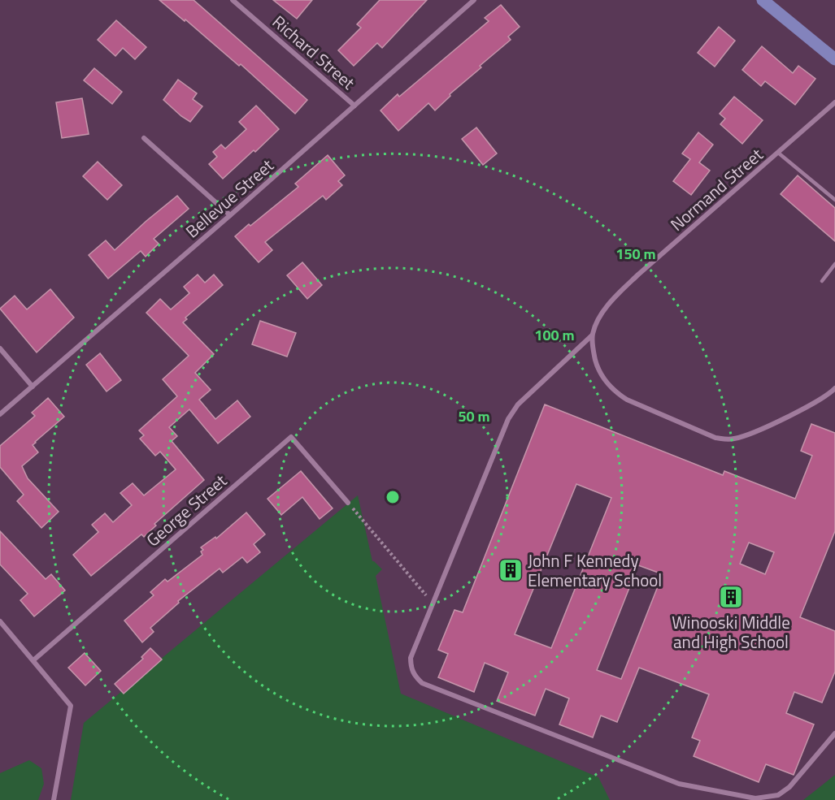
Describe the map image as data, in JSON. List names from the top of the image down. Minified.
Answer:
{"streets":{"street":["Richard Street","Normand Street","Bellevue Street","George Street"]},"crossings":[["Richard Street","Bellevue Street"]],"places":{"building":["John F Kennedy Elementary School","Winooski Middle and High School"]},"rings":["150 m","100 m","50 m"]}
